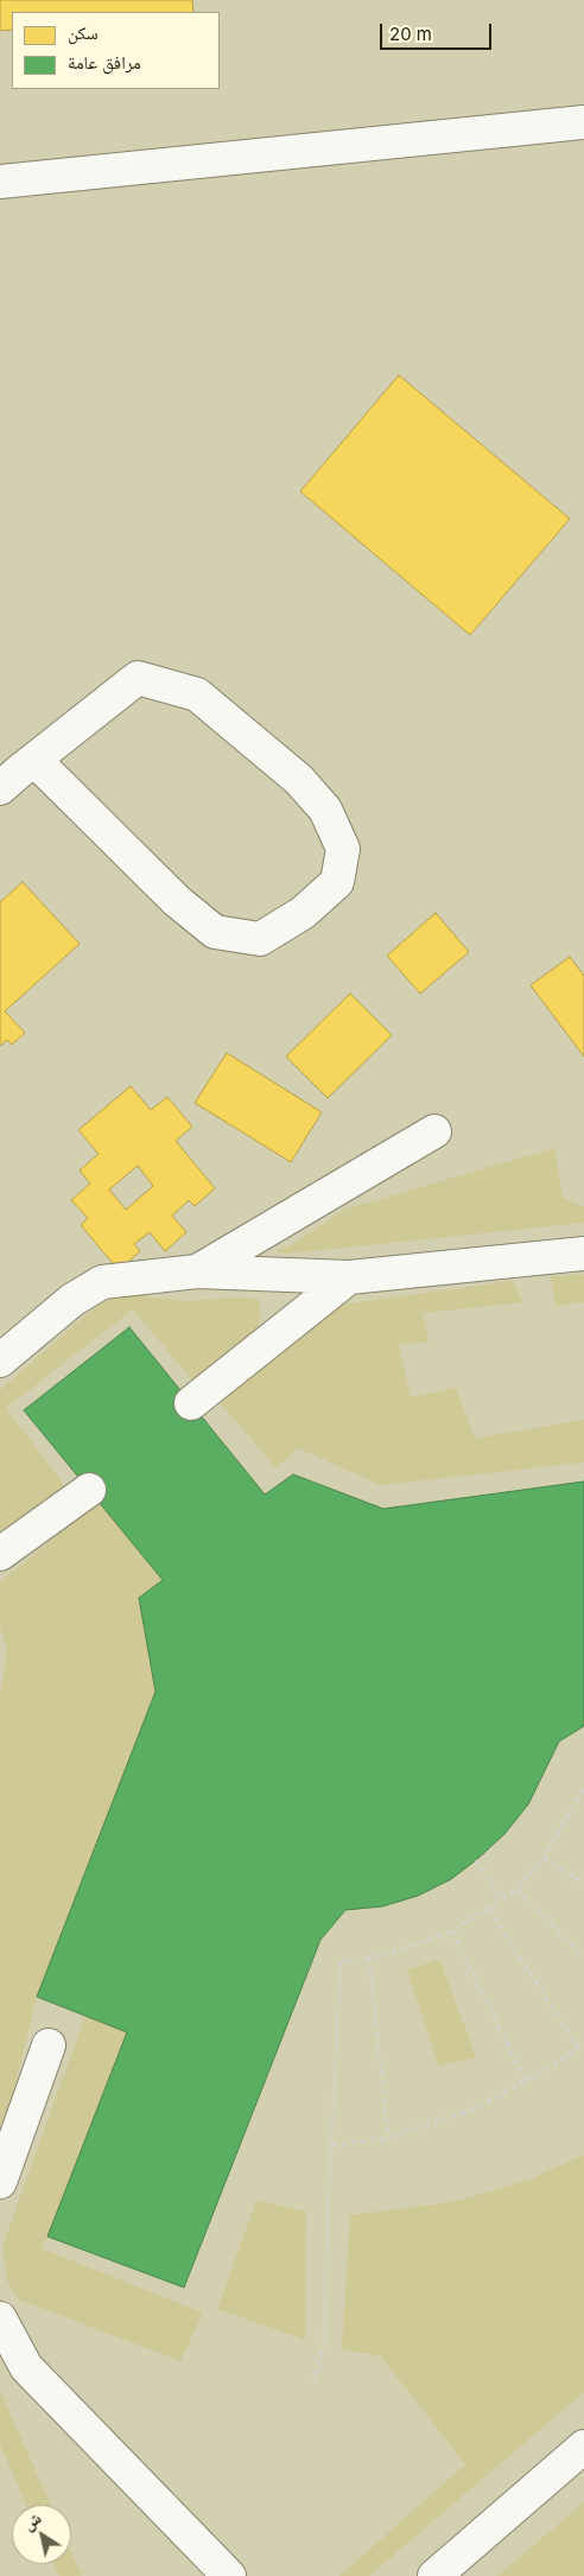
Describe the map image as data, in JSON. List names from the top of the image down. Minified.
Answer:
{"legend":["سكن","مرافق عامة"],"scale_bar":"20 m","north":"top left"}
